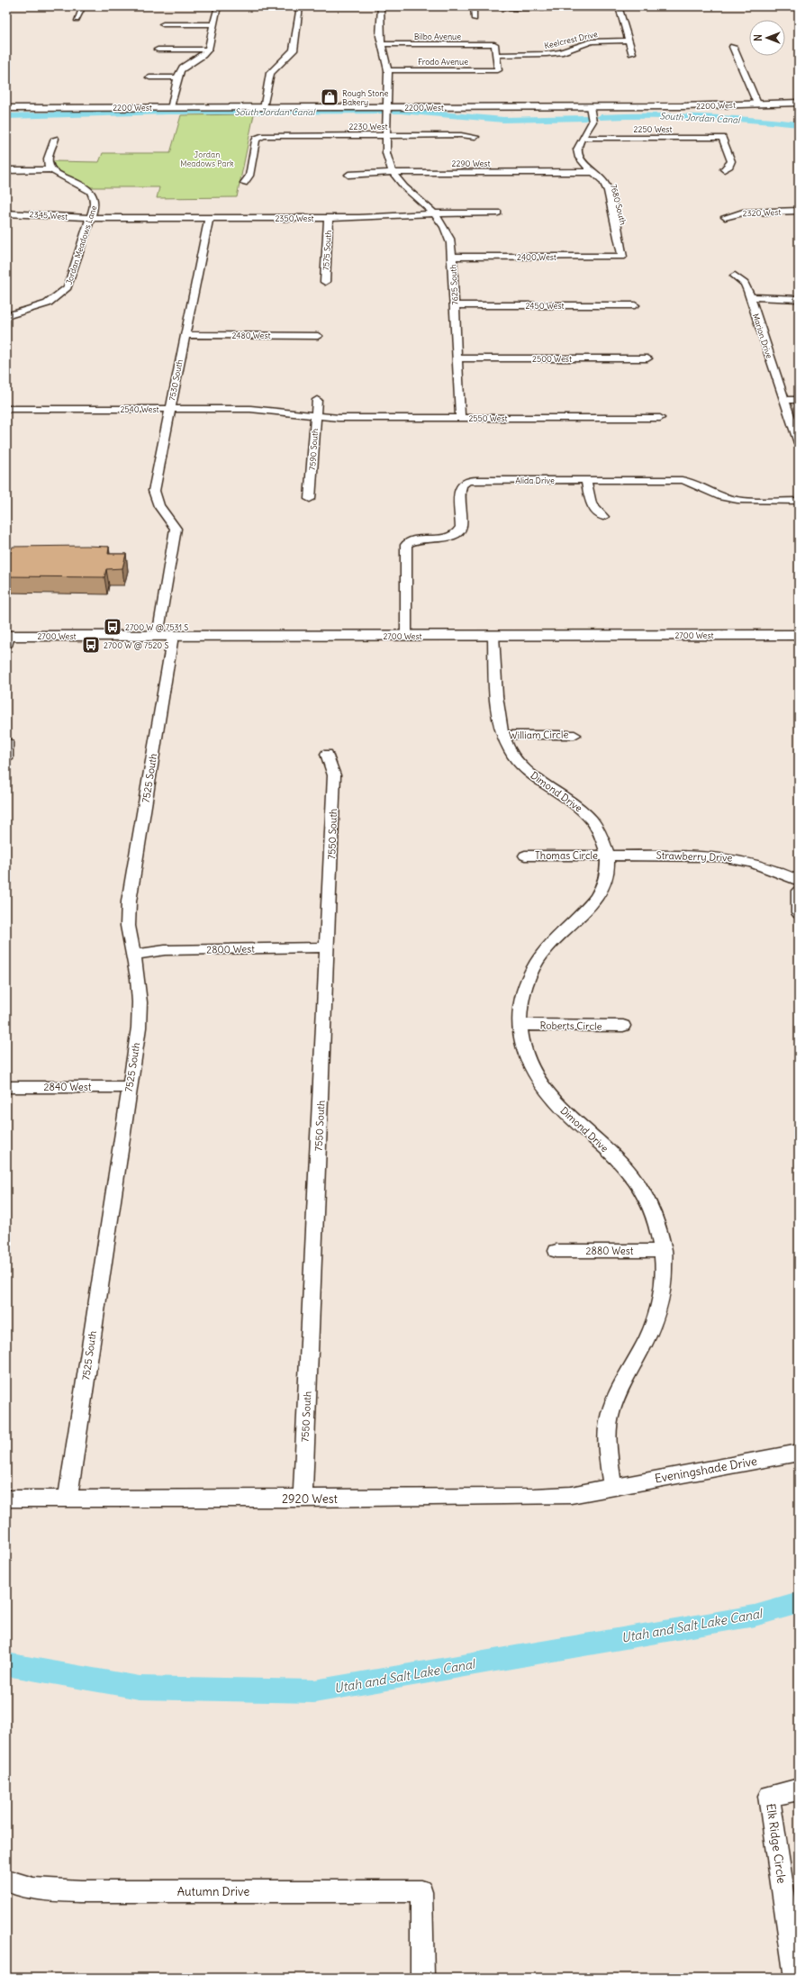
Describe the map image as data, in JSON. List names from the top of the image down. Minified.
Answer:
{"streets":{"street":["Bilbo Avenue","Keelcrest Drive","Frodo Avenue","2200 West","2230 West","2250 West","2290 West","7680 South","2320 West","2345 West","2350 West","Jordan Meadows Lane","7575 South","2400 West","7625 South","2450 West","2480 West","Marion Drive","2500 West","7530 South","2540 West","2550 West","7590 South","Alida Drive","2700 West","William Circle","7525 South","Dimond Drive","7550 South","Thomas Circle","Strawberry Drive","2800 West","Roberts Circle","2840 West","2880 West","Eveningshade Drive","2920 West","Elk Ridge Circle","Autumn Drive"]},"crossings":[["Bilbo Avenue","Keelcrest Drive"],["Bilbo Avenue","Frodo Avenue"],["Keelcrest Drive","Frodo Avenue"],["2200 West","7680 South"],["2250 West","7680 South"],["2290 West","7680 South"],["2290 West","7625 South"],["7680 South","2400 West"],["2345 West","2350 West"],["2345 West","Jordan Meadows Lane"],["2350 West","Jordan Meadows Lane"],["2350 West","7575 South"],["2350 West","7625 South"],["2350 West","7530 South"],["2400 West","7625 South"],["7625 South","2450 West"],["7625 South","2500 West"],["7625 South","2550 West"],["2480 West","7530 South"],["7530 South","2540 West"],["7530 South","7525 South"],["2540 West","2550 West"],["2540 West","7590 South"],["2550 West","7590 South"],["Alida Drive","2700 West"],["2700 West","7525 South"],["2700 West","Dimond Drive"],["William Circle","Dimond Drive"],["7525 South","2800 West"],["7525 South","2840 West"],["7525 South","2920 West"],["Dimond Drive","Thomas Circle"],["Dimond Drive","Strawberry Drive"],["Dimond Drive","Roberts Circle"],["Dimond Drive","2880 West"],["Dimond Drive","Eveningshade Drive"],["Dimond Drive","2920 West"],["7550 South","2800 West"],["7550 South","2920 West"],["Thomas Circle","Strawberry Drive"],["Eveningshade Drive","2920 West"]],"water":["South Jordan Canal","Utah and Salt Lake Canal"],"parks":["Jordan Meadows Park"],"places":{"shop":["Rough Stone Bakery"],"bus stop":["2700 W @ 7531 S","2700 W @ 7520 S"]},"north":"left"}
